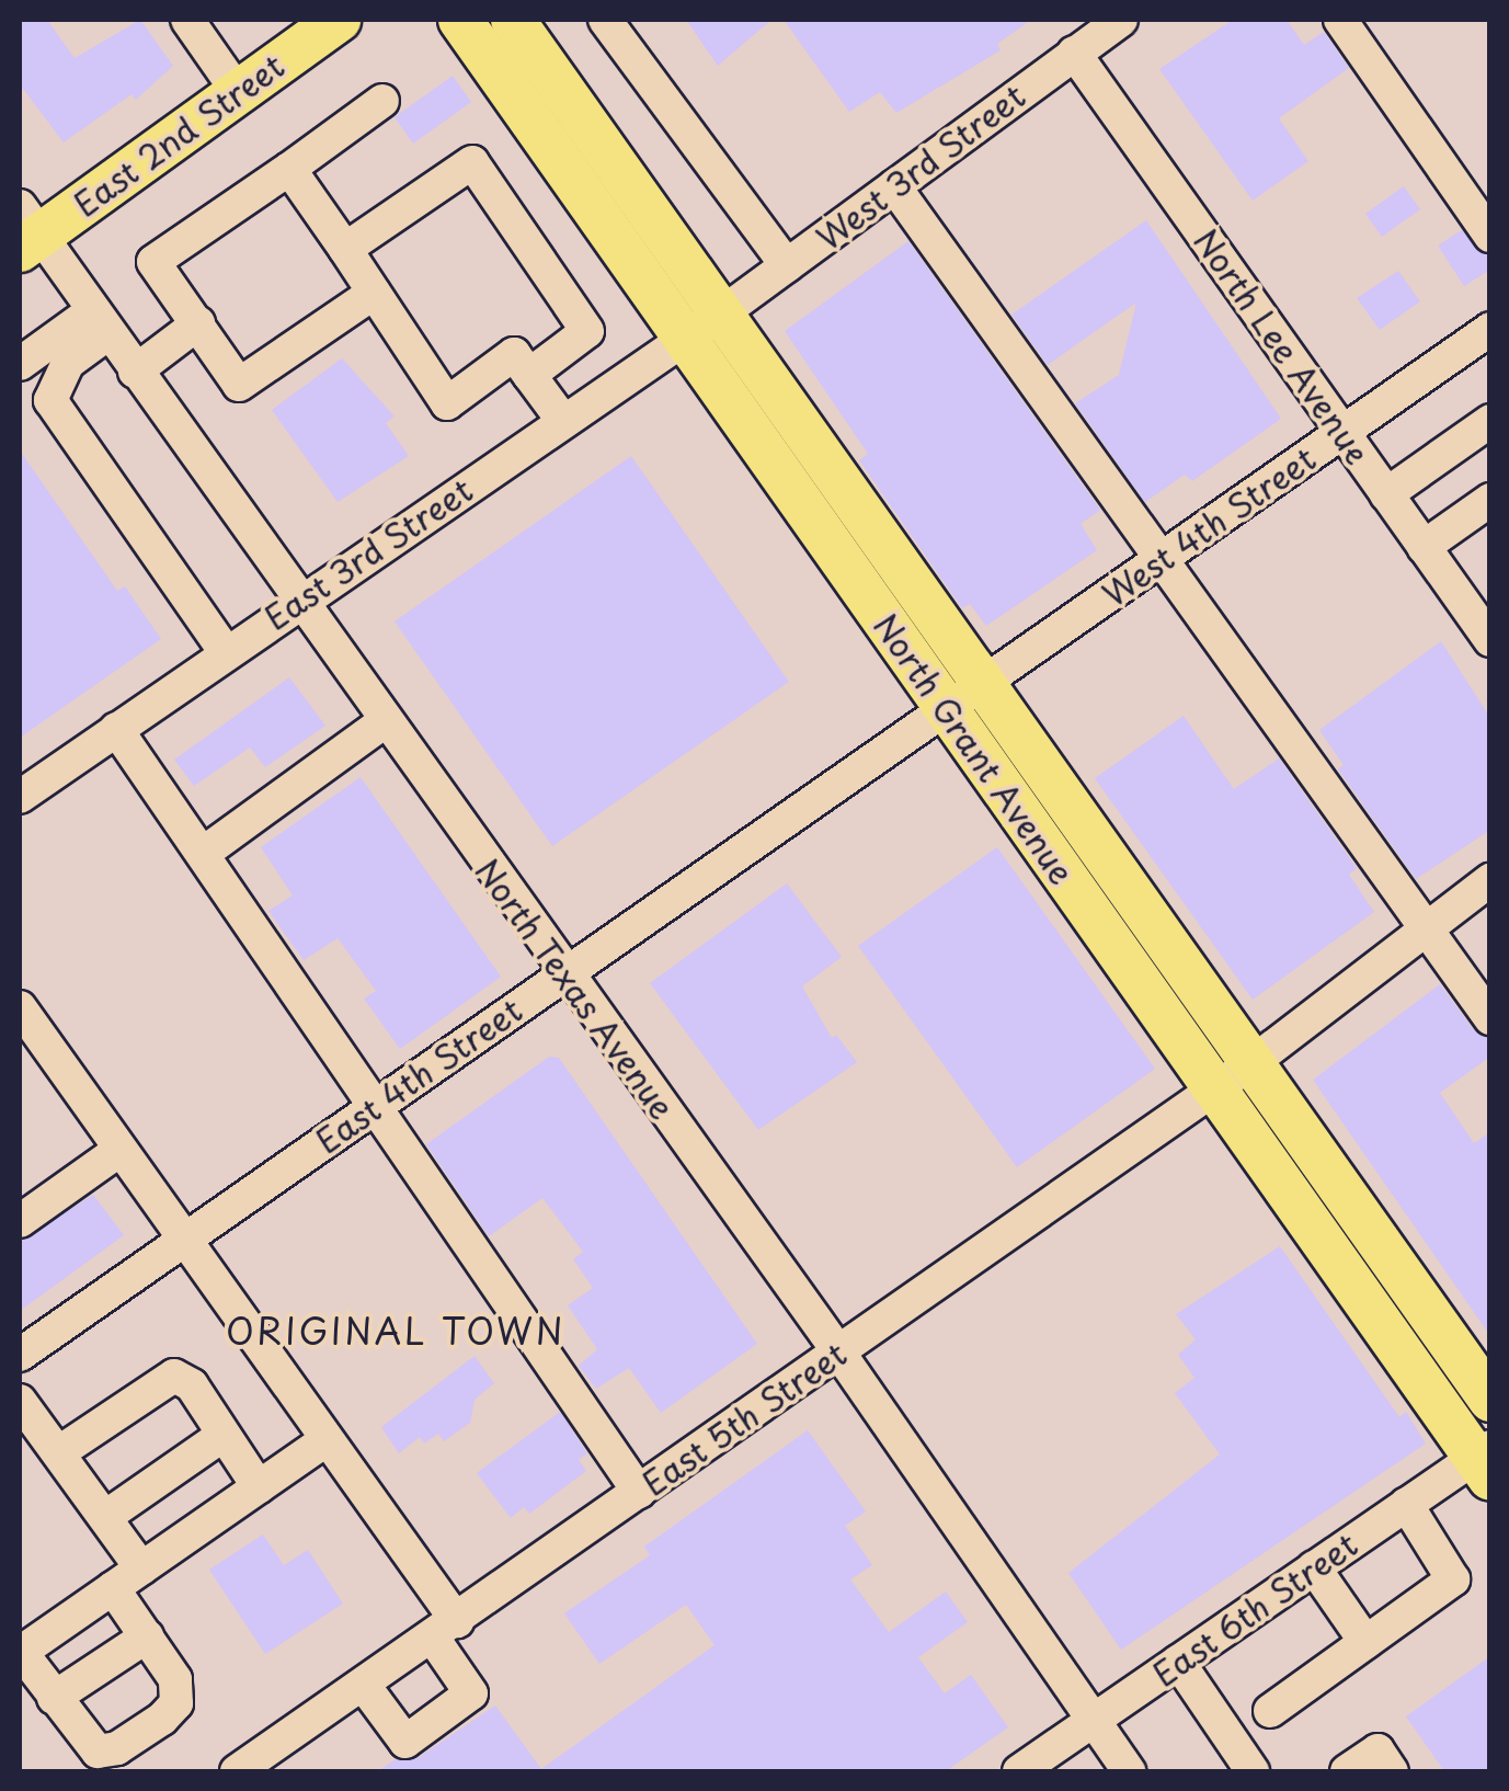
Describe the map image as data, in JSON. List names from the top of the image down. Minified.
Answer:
{"streets":{"main road":["East 2nd Street","North Grant Avenue"],"street":["West 3rd Street","North Lee Avenue","West 4th Street","East 3rd Street","North Texas Avenue","East 4th Street","East 5th Street","East 6th Street"]},"crossings":[["East 2nd Street","North Texas Avenue"],["West 3rd Street","North Lee Avenue"],["West 3rd Street","East 3rd Street"],["West 3rd Street","North Grant Avenue"],["North Lee Avenue","West 4th Street"],["West 4th Street","North Grant Avenue"],["West 4th Street","East 4th Street"],["East 3rd Street","North Grant Avenue"],["East 3rd Street","North Texas Avenue"],["North Grant Avenue","East 4th Street"],["North Grant Avenue","East 5th Street"],["North Grant Avenue","East 6th Street"],["North Texas Avenue","East 4th Street"],["North Texas Avenue","East 5th Street"],["North Texas Avenue","East 6th Street"]],"districts":["ORIGINAL TOWN"]}
